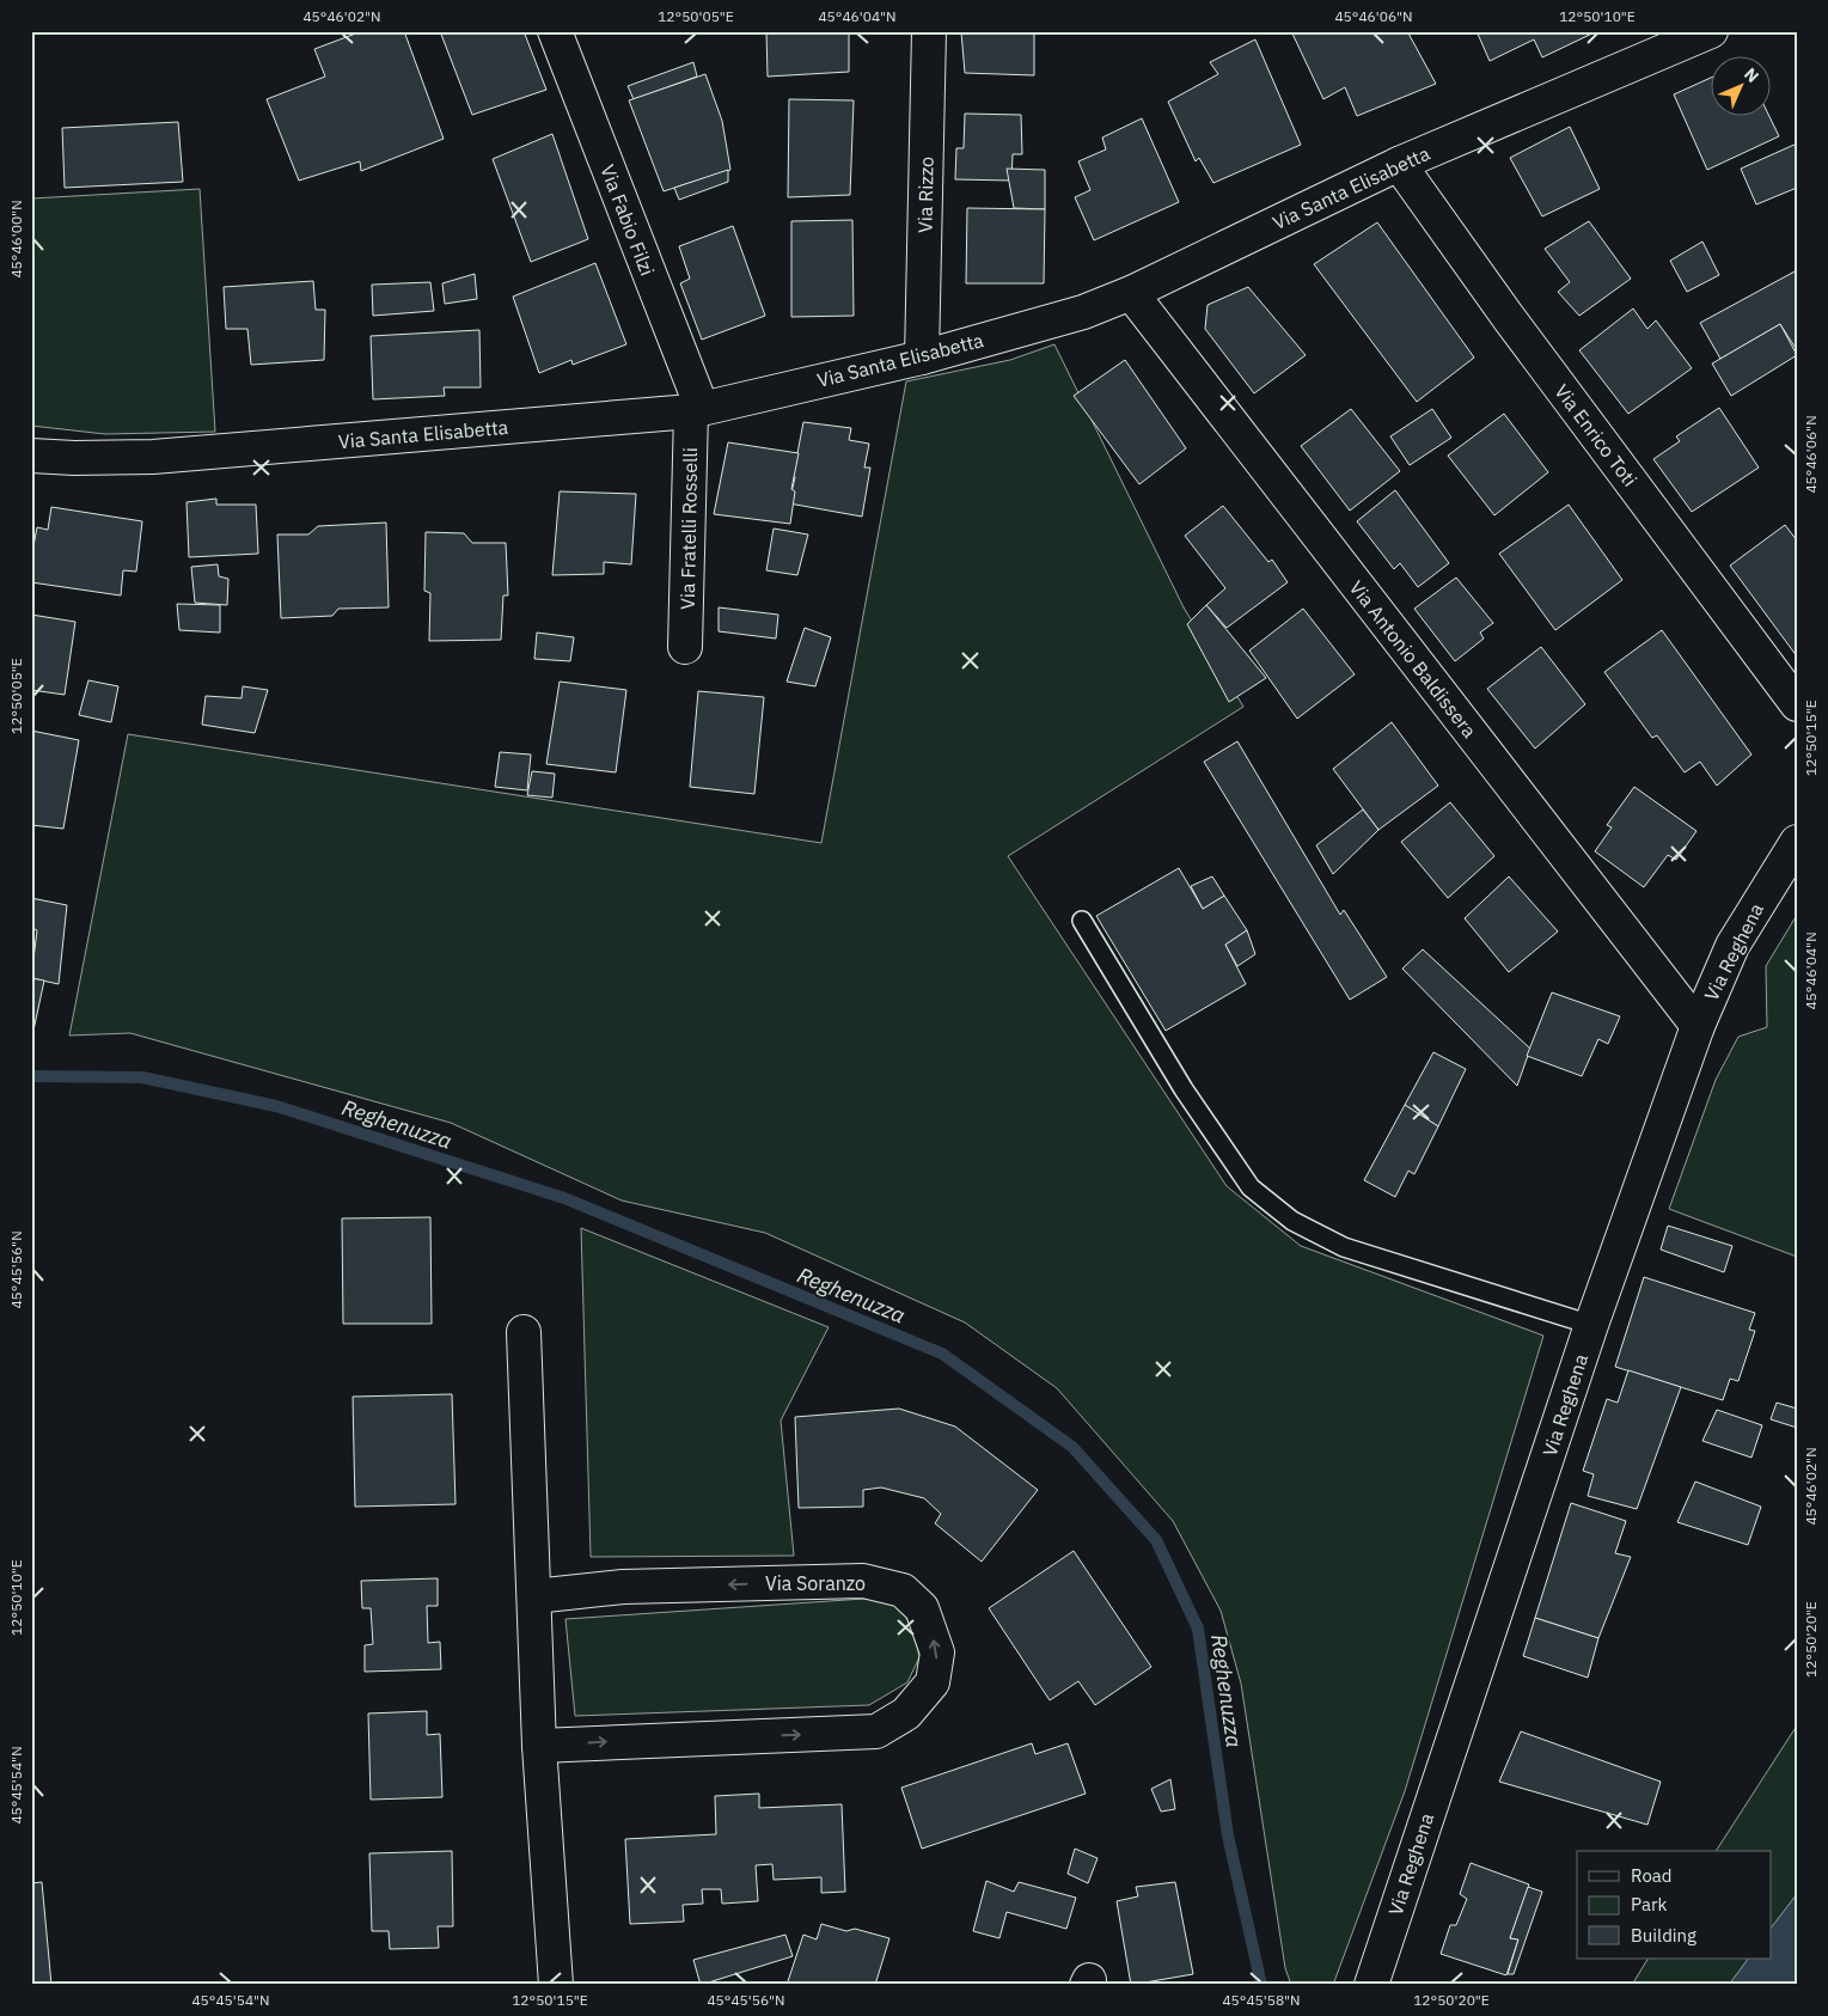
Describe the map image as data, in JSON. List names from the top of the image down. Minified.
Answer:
{"streets":{"street":["Via Santa Elisabetta","Via Rizzo","Via Fabio Filzi","Via Enrico Toti","Via Fratelli Rosselli","Via Antonio Baldissera","Via Reghena","Via Soranzo"]},"crossings":[["Via Santa Elisabetta","Via Rizzo"],["Via Santa Elisabetta","Via Fabio Filzi"],["Via Santa Elisabetta","Via Enrico Toti"],["Via Santa Elisabetta","Via Fratelli Rosselli"],["Via Santa Elisabetta","Via Antonio Baldissera"],["Via Fabio Filzi","Via Fratelli Rosselli"],["Via Antonio Baldissera","Via Reghena"]],"water":["Reghenuzza"],"legend":["Road","Park","Building"],"north":"top right","coordinates":["45°46'02\"N","12°50'05\"E","45°46'04\"N","45°46'06\"N","12°50'10\"E","45°46'00\"N","12°50'15\"E","45°45'56\"N","12°50'20\"E","45°45'54\"N","45°45'58\"N"]}
